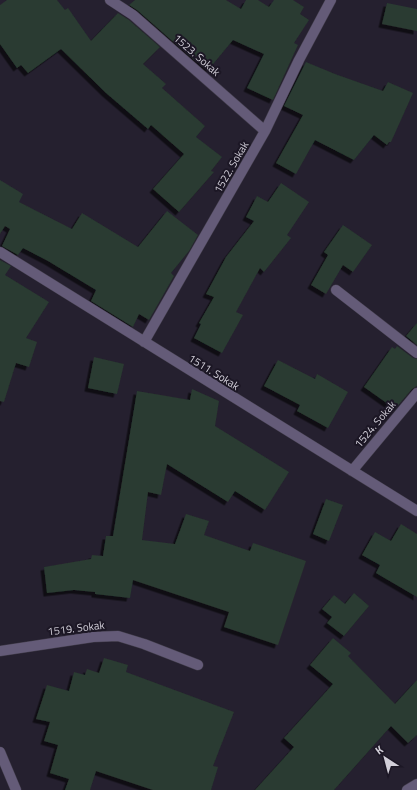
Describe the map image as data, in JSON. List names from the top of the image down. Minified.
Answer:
{"streets":{"street":["1523. Sokak","1522. Sokak","1511. Sokak","1524. Sokak","1519. Sokak"]},"crossings":[["1523. Sokak","1522. Sokak"],["1522. Sokak","1511. Sokak"],["1511. Sokak","1524. Sokak"]],"north":"top left"}
